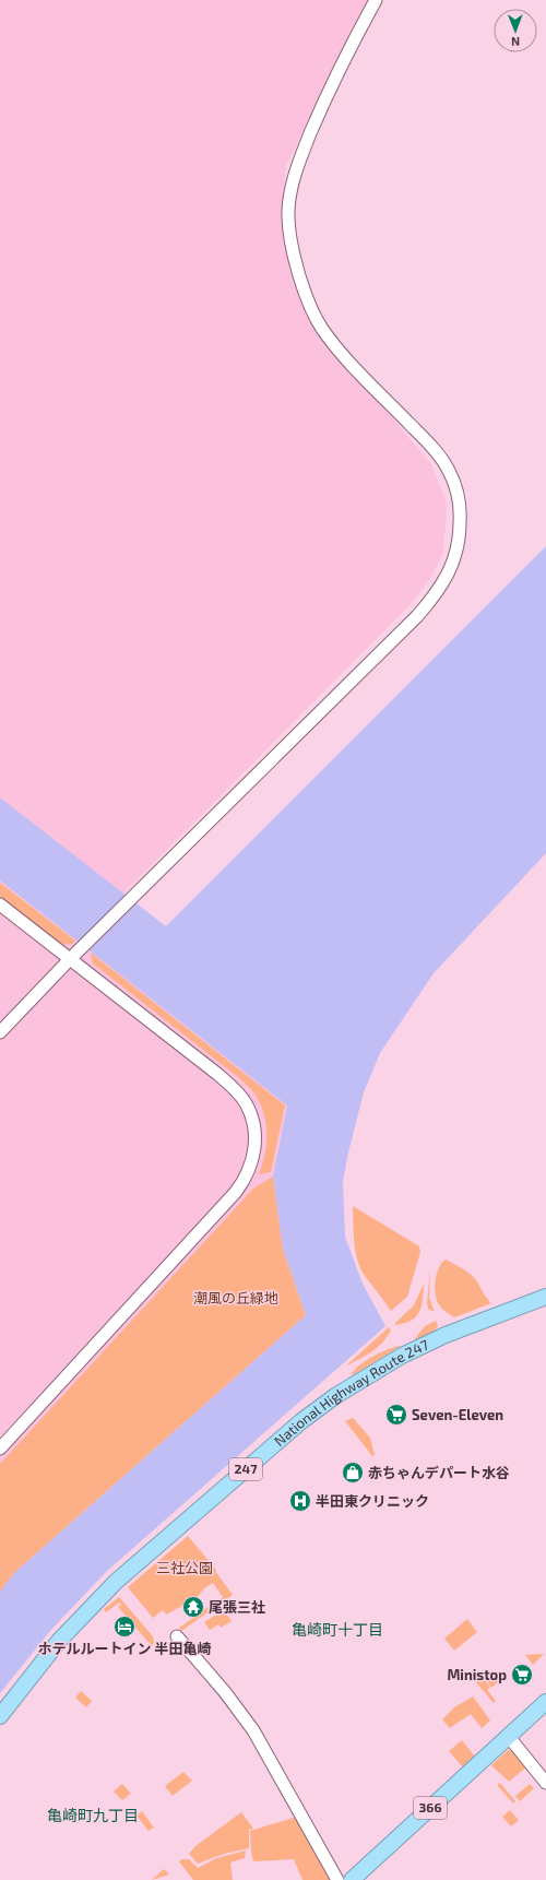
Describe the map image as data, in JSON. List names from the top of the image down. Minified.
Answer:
{"streets":{"highway":["National Highway Route 247","247","366"]},"districts":["亀崎町十丁目","亀崎町九丁目"],"parks":["潮風の丘緑地","三社公園"],"places":{"supermarket":["Seven-Eleven","Ministop"],"shop":["赤ちゃんデパート水谷"],"hospital":["半田東クリニック"],"temple":["尾張三社"],"hotel":["ホテルルートイン 半田亀崎"]},"north":"bottom"}
